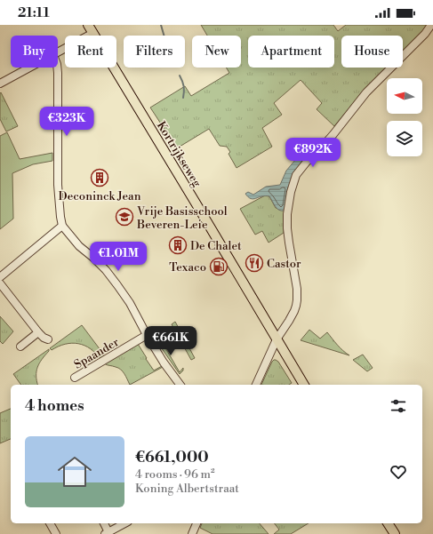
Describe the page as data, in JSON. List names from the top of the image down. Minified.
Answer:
{"streets":{"main road":["Kortrijkseweg"],"street":["Spaander"]},"places":{"building":["Deconinck Jean","De Chalet"],"school or university":["Vrije Basisschool Beveren-Leie"],"restaurant":["Castor"],"fuel station":["Texaco"]},"north":"left","page":{"status":"21:11","chip":["Buy","Rent","Filters","New","Apartment","House"],"price":["€323K","€892K","€1.01M","€661K"],"heading":"4 homes","list":[{"name":"€661,000","note":"4 rooms · 96 m² · Koning Albertstraat"}]}}
